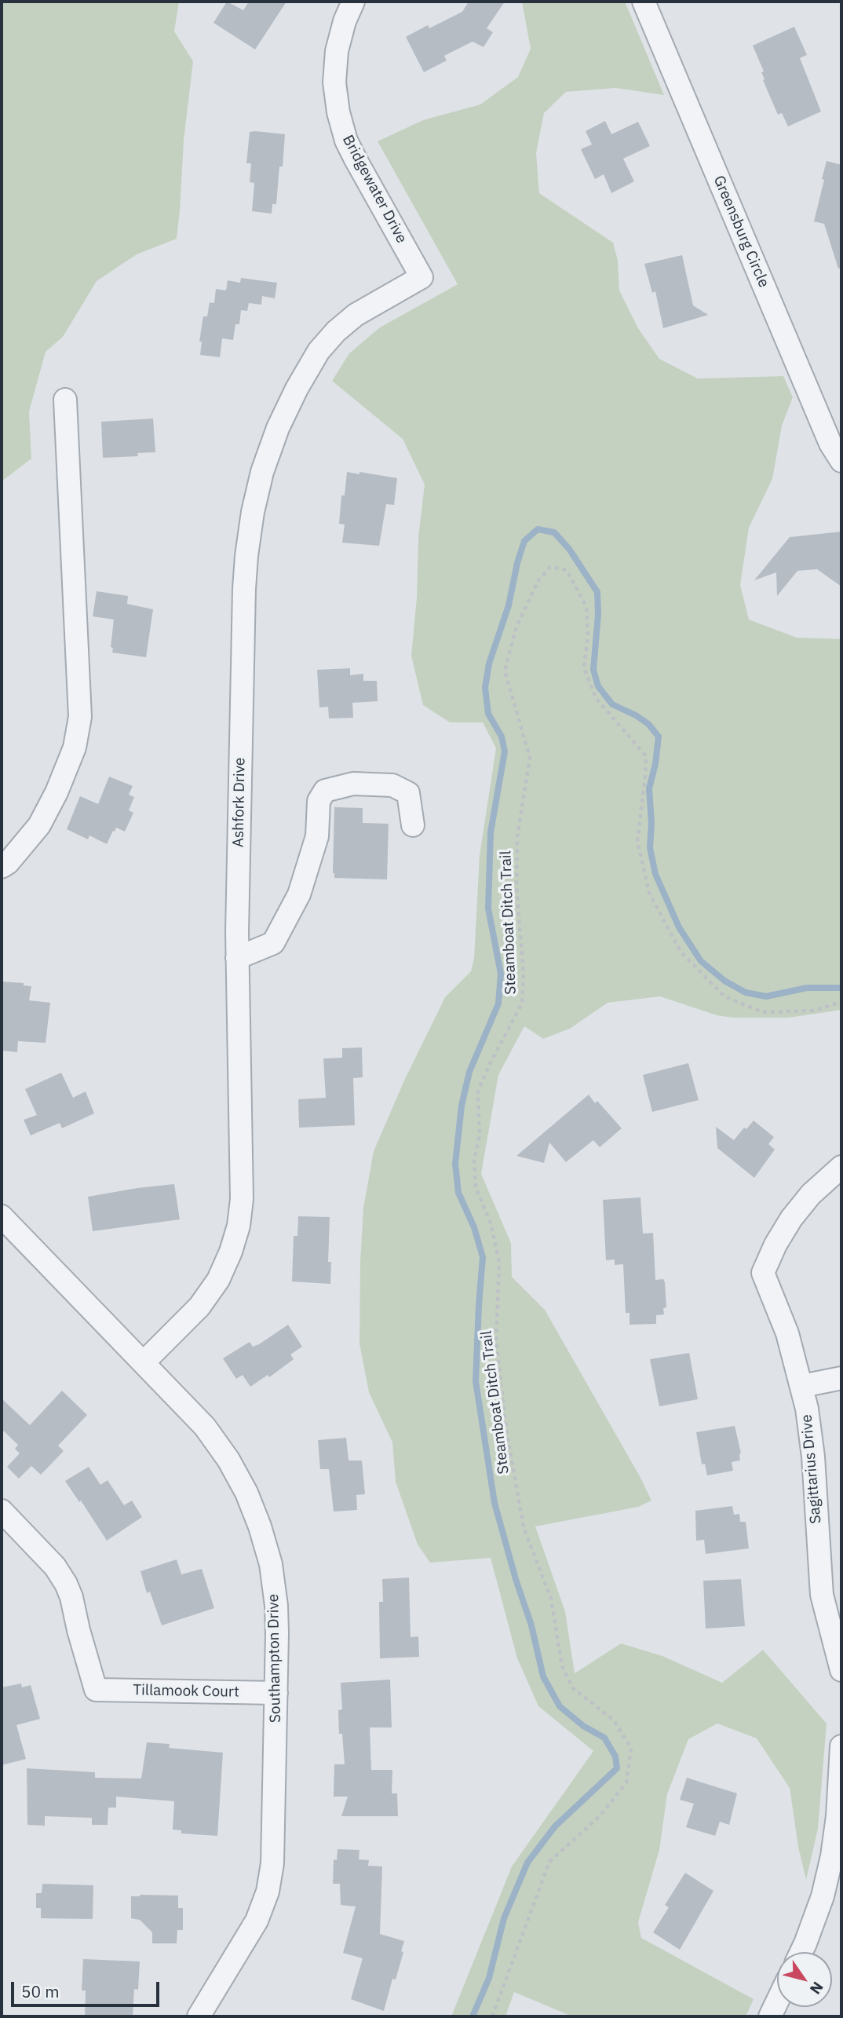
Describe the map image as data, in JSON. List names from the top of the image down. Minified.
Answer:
{"streets":{"street":["Bridgewater Drive","Greensburg Circle","Ashfork Drive","Sagittarius Drive","Southampton Drive","Tillamook Court"],"path":["Steamboat Ditch Trail"]},"crossings":[["Bridgewater Drive","Ashfork Drive"],["Ashfork Drive","Southampton Drive"],["Southampton Drive","Tillamook Court"]],"scale_bar":"50 m","north":"bottom right"}
